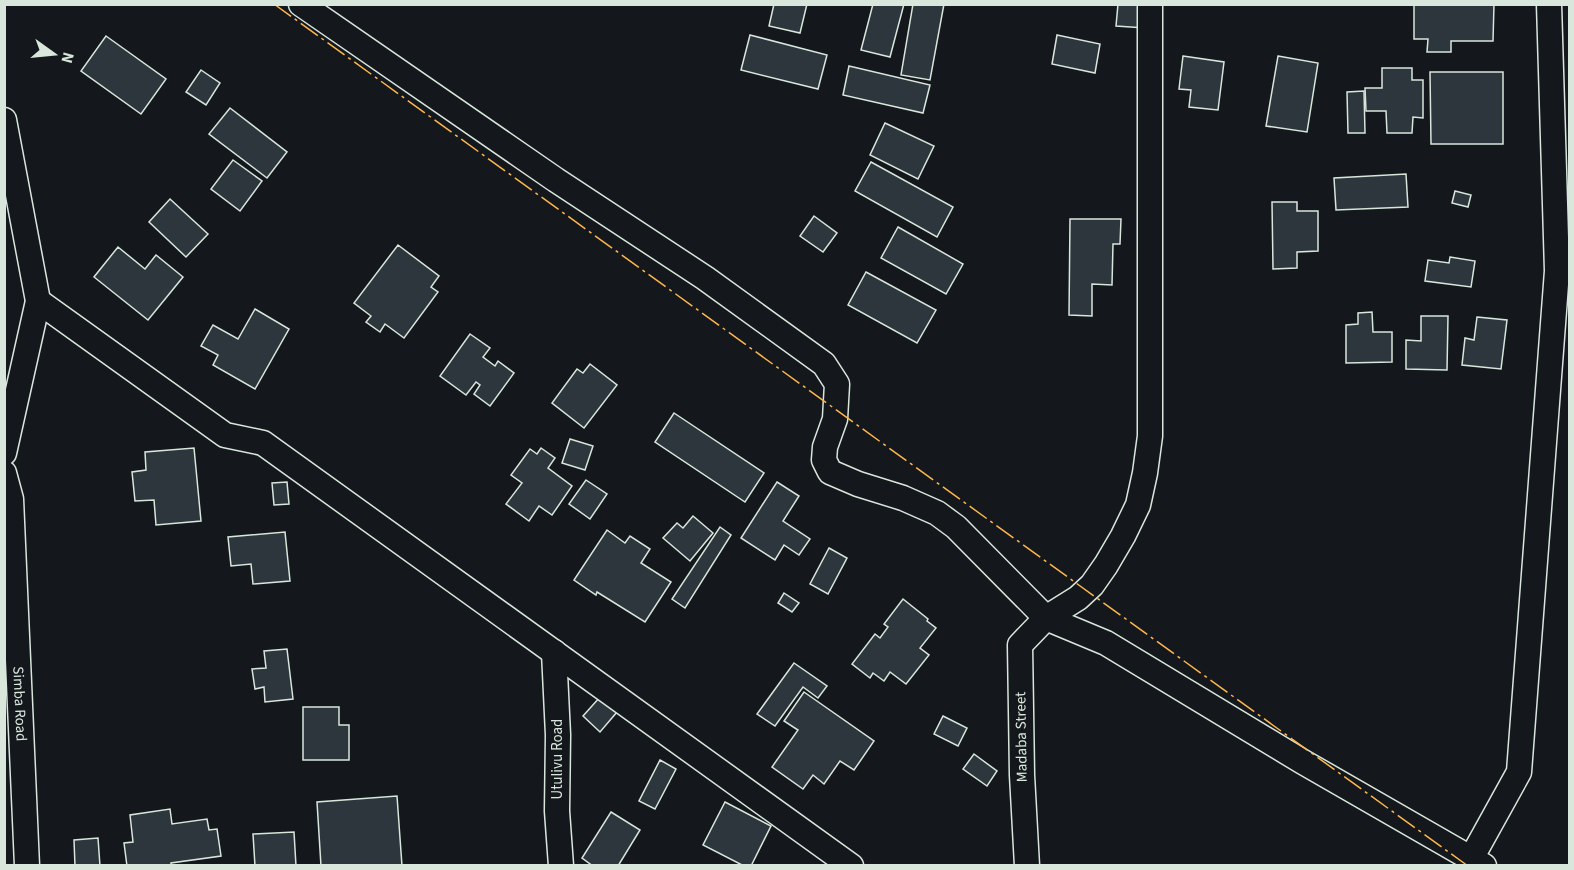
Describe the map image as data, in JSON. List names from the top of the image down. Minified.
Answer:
{"streets":{"street":["Simba Road","Madaba Street","Utulivu Road"]},"north":"right"}
